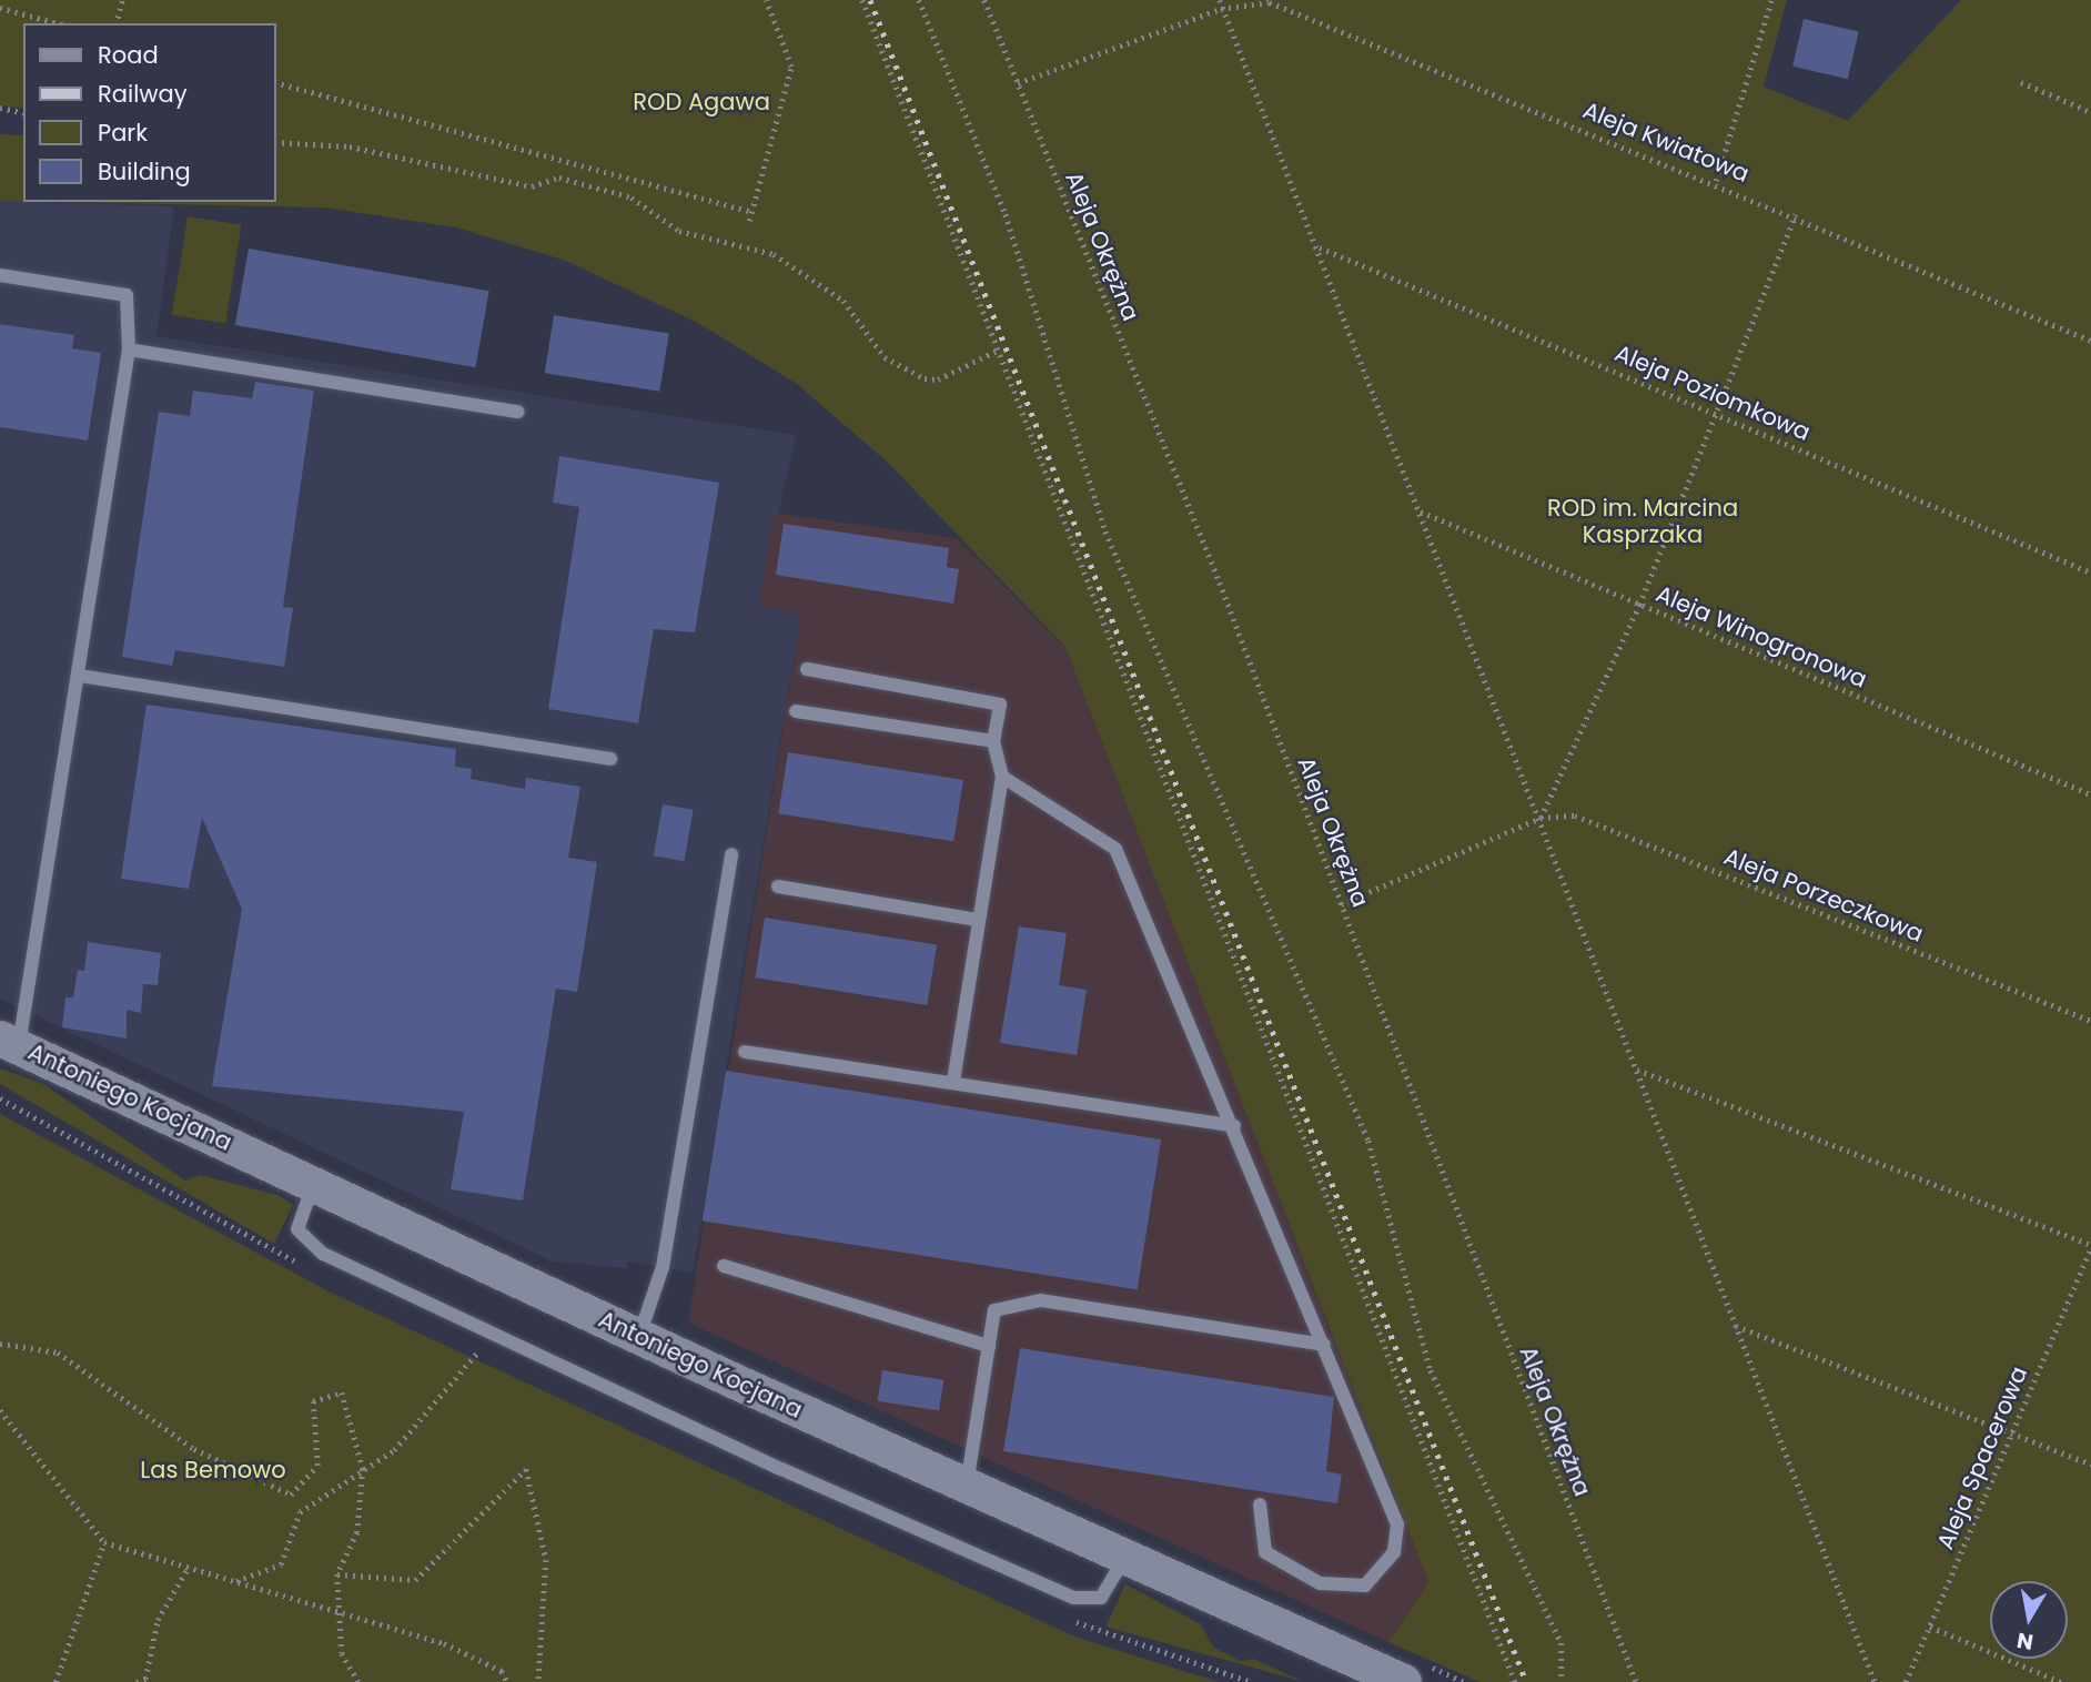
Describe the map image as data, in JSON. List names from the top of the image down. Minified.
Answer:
{"streets":{"street":["Antoniego Kocjana"],"path":["Aleja Kwiatowa","Aleja Okrężna","Aleja Poziomkowa","Aleja Winogronowa","Aleja Porzeczkowa","Aleja Spacerowa"]},"crossings":[["Aleja Kwiatowa","Aleja Okrężna"]],"parks":["ROD Agawa","ROD im. Marcina Kasprzaka","Las Bemowo"],"legend":["Road","Railway","Park","Building"],"north":"bottom"}
